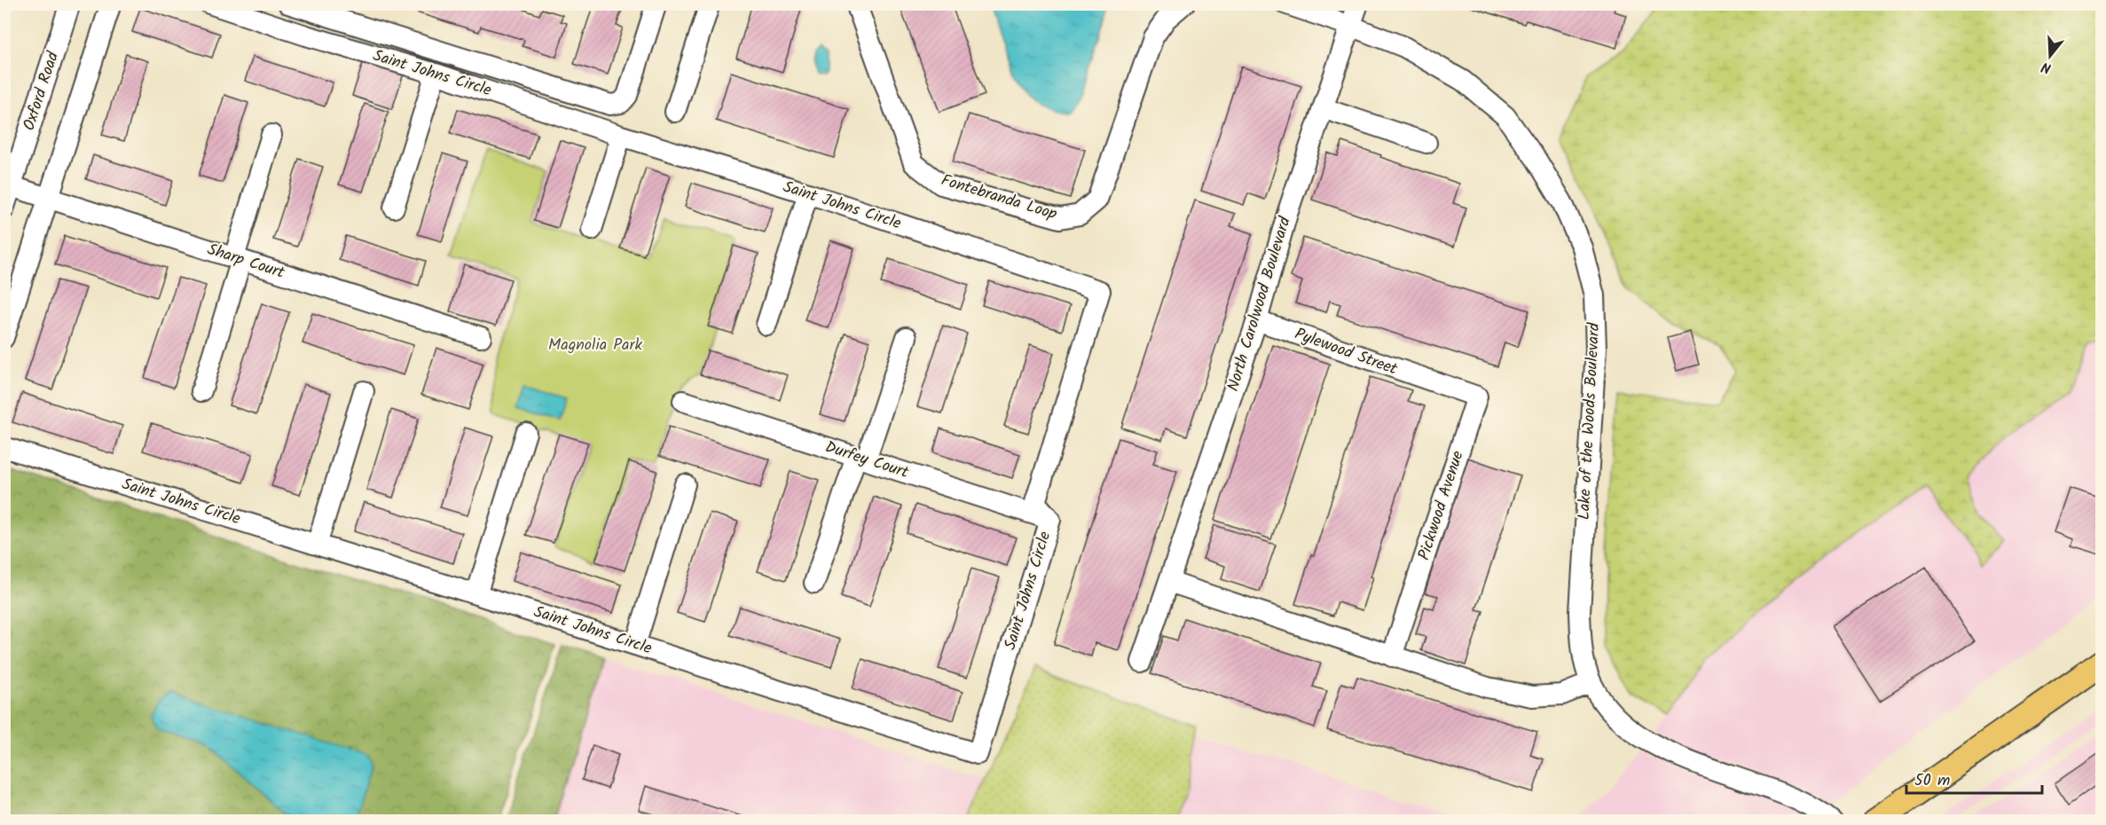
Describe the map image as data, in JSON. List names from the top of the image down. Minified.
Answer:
{"streets":{"street":["Saint Johns Circle","Oxford Road","Fontebranda Loop","Sharp Court","North Carolwood Boulevard","Pylewood Street","Lake of the Woods Boulevard","Durfey Court","Pickwood Avenue"]},"crossings":[["Saint Johns Circle","Durfey Court"],["Oxford Road","Sharp Court"],["North Carolwood Boulevard","Pylewood Street"],["North Carolwood Boulevard","Lake of the Woods Boulevard"],["Pylewood Street","Pickwood Avenue"]],"parks":["Magnolia Park"],"scale_bar":"50 m","north":"bottom"}
